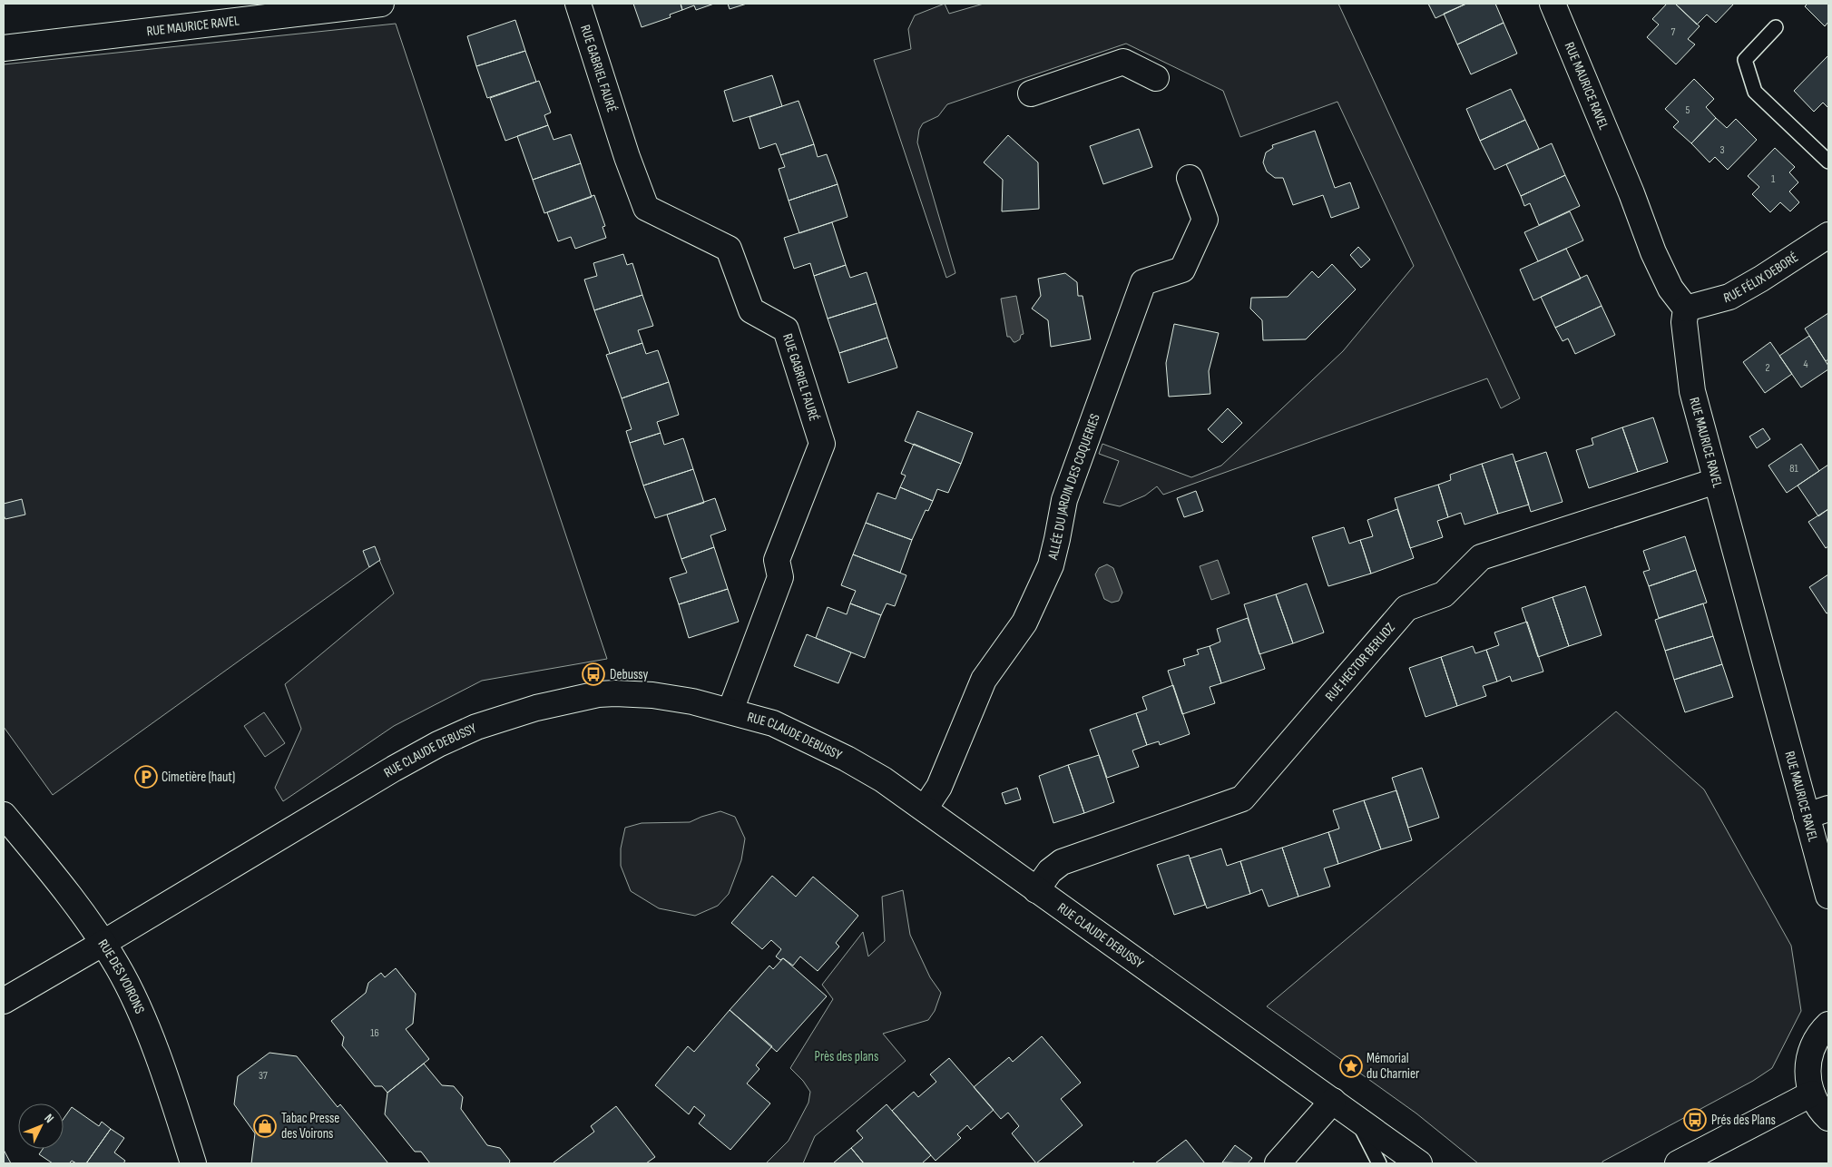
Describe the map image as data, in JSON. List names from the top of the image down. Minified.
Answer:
{"streets":{"street":["RUE MAURICE RAVEL","RUE GABRIEL FAURÉ","RUE FÉLIX DEBORÉ","ALLÉE DU JARDIN DES COQUERIES","RUE HECTOR BERLIOZ","RUE CLAUDE DEBUSSY","RUE DES VOIRONS"]},"crossings":[["RUE MAURICE RAVEL","RUE FÉLIX DEBORÉ"],["RUE MAURICE RAVEL","RUE HECTOR BERLIOZ"],["RUE GABRIEL FAURÉ","RUE CLAUDE DEBUSSY"],["ALLÉE DU JARDIN DES COQUERIES","RUE CLAUDE DEBUSSY"],["RUE HECTOR BERLIOZ","RUE CLAUDE DEBUSSY"],["RUE CLAUDE DEBUSSY","RUE DES VOIRONS"]],"parks":["Près des plans"],"places":{"bus stop":["Debussy","Prés des Plans"],"parking":["Cimetière (haut)"],"place":["Mémorial du Charnier"],"shop":["Tabac Presse des Voirons"]},"house_numbers":["7","5","3","1","4","2","81","16","37"],"north":"top right"}
